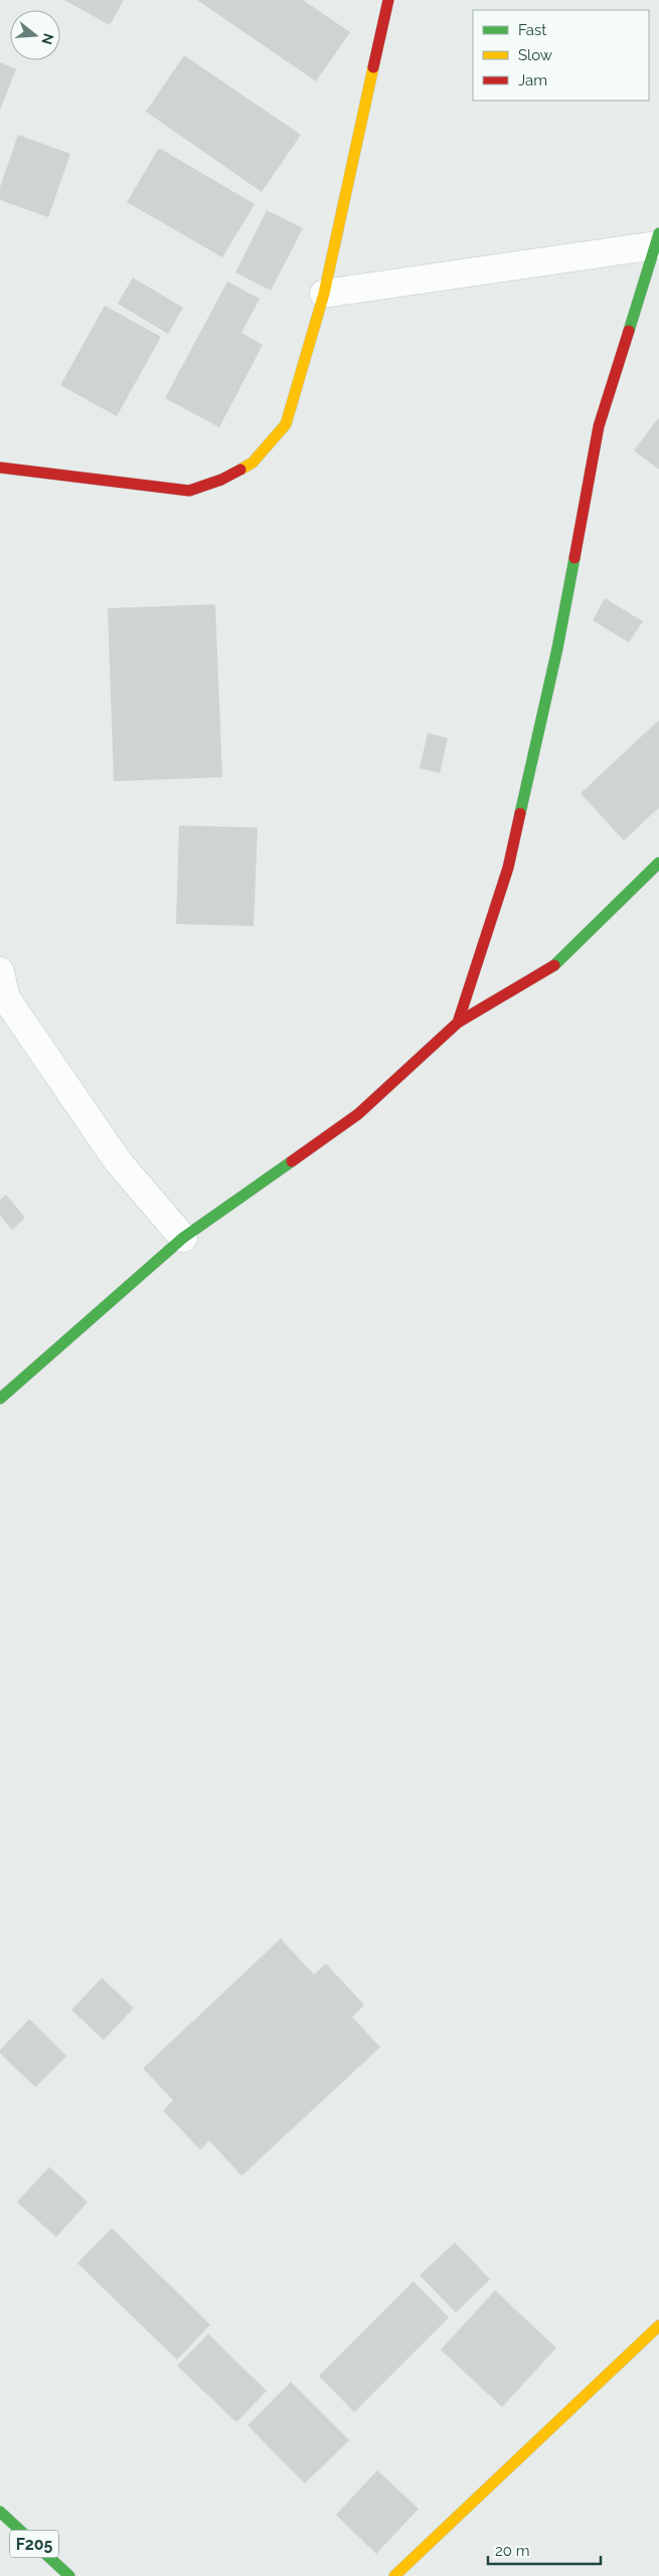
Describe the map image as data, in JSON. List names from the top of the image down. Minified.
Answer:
{"streets":{"street":["F205"]},"legend":["Fast","Slow","Jam"],"scale_bar":"20 m","north":"right"}
